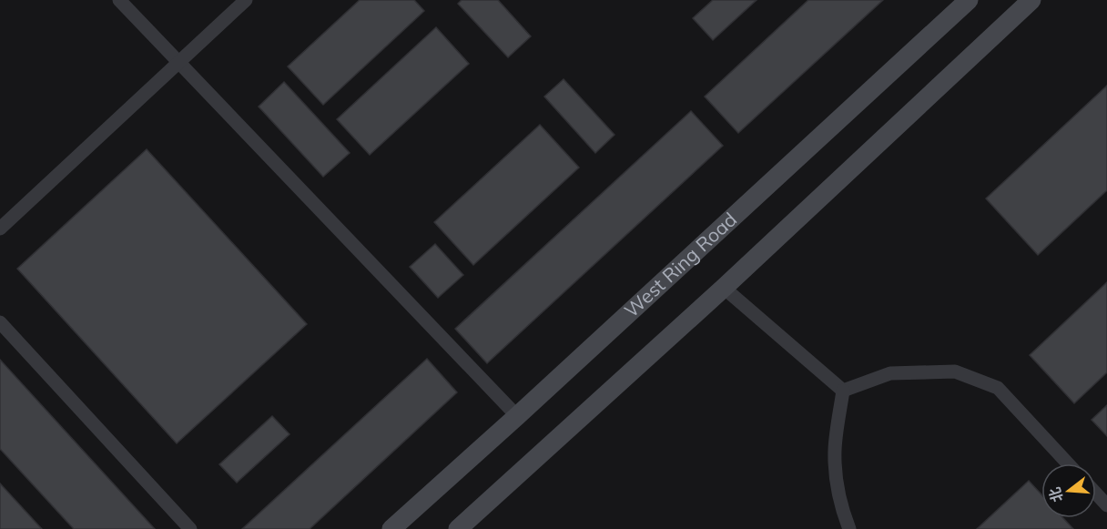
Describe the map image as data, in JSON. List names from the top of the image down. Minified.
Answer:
{"streets":{"main road":["West Ring Road"]},"north":"left"}
